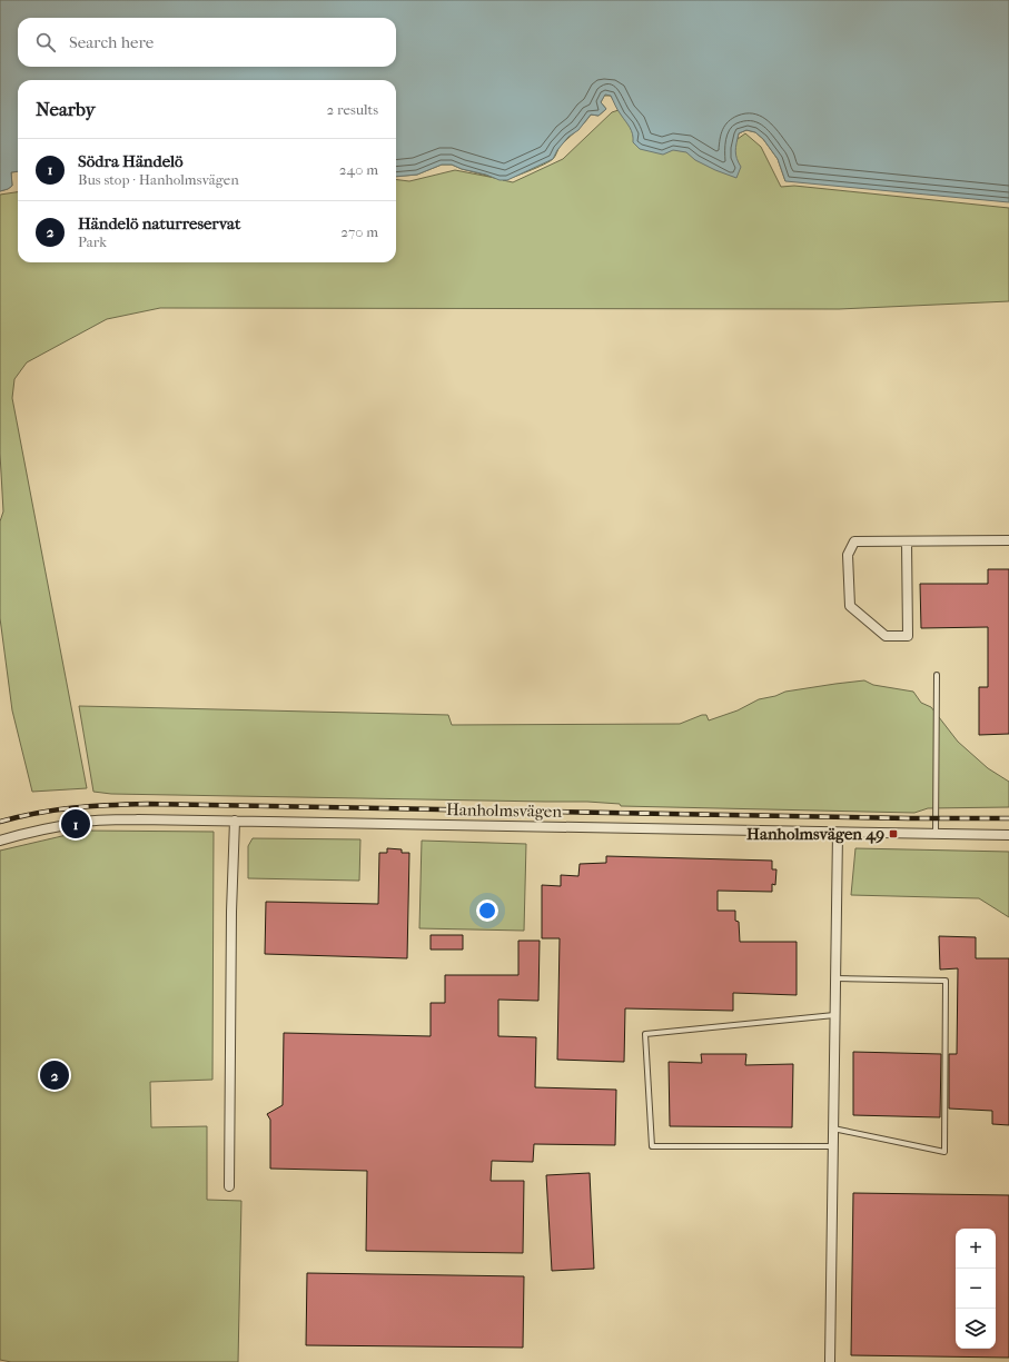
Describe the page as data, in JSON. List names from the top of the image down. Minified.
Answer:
{"streets":{"street":["Hanholmsvägen"]},"places":{"transit":["Hanholmsvägen 49"]},"page":{"search":"Search here","heading":["Nearby","2 results"],"list":[{"mark":"1","name":"Södra Händelö","note":"Bus stop · Hanholmsvägen","value":"240 m"},{"mark":"2","name":"Händelö naturreservat","note":"Park","value":"270 m"}],"pins":["1","2"],"map_buttons":["+","−"]}}
